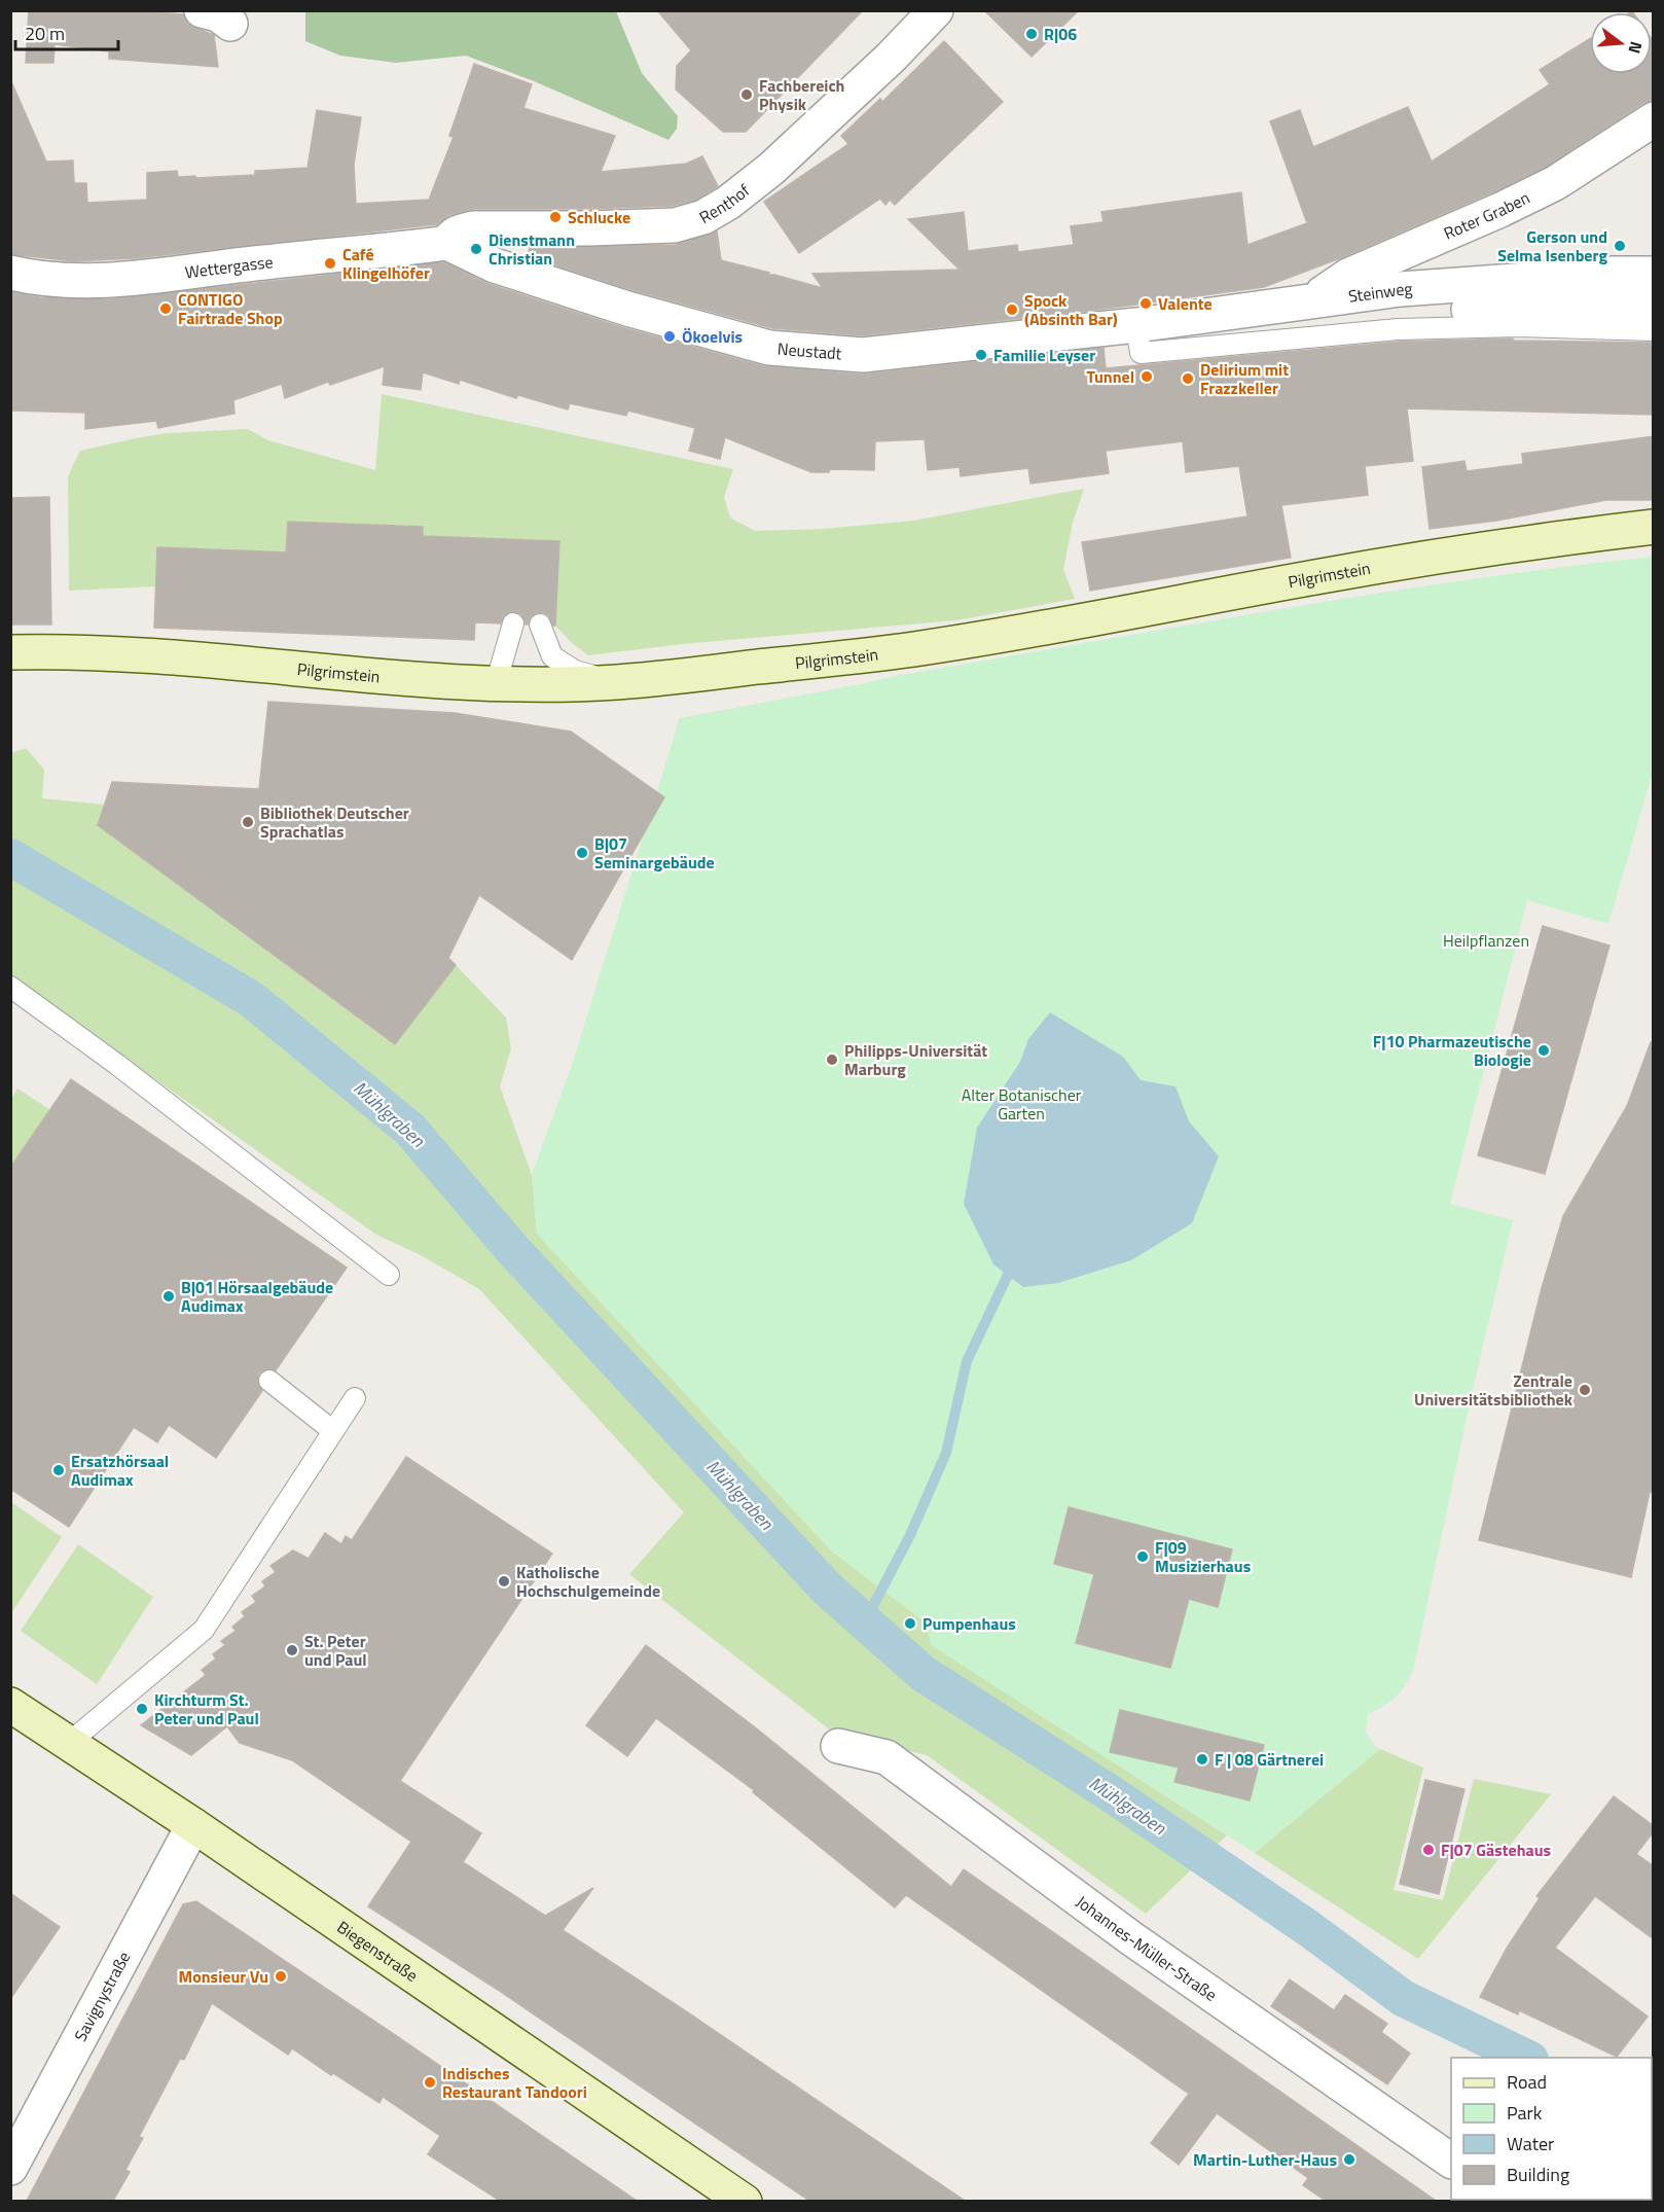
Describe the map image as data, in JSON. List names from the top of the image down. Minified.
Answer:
{"streets":{"main road":["Pilgrimstein","Biegenstraße"],"street":["Renthof","Roter Graben","Wettergasse","Steinweg","Neustadt","Johannes-Müller-Straße","Savignystraße"]},"crossings":[["Renthof","Wettergasse"],["Renthof","Neustadt"],["Roter Graben","Steinweg"],["Wettergasse","Neustadt"],["Steinweg","Neustadt"],["Biegenstraße","Savignystraße"]],"water":["Mühlgraben"],"parks":["Heilpflanzen","Alter Botanischer Garten"],"places":["R|06","Fachbereich Physik","Schlucke","Gerson und Selma Isenberg","Dienstmann Christian","Café Klingelhöfer","Valente","CONTIGO Fairtrade Shop","Spock (Absinth Bar)","Ökoelvis","Familie Leyser","Tunnel","Delirium mit Frazzkeller","Bibliothek Deutscher Sprachatlas","B|07 Seminargebäude","F|10 Pharmazeutische Biologie","Philipps-Universität Marburg","B|01 Hörsaalgebäude Audimax","Zentrale Universitätsbibliothek","Ersatzhörsaal Audimax","F|09 Musizierhaus","Katholische Hochschulgemeinde","Pumpenhaus","St. Peter und Paul","Kirchturm St. Peter und Paul","F | 08 Gärtnerei","F|07 Gästehaus","Monsieur Vu","Indisches Restaurant Tandoori","Martin-Luther-Haus"],"legend":["Road","Park","Water","Building"],"scale_bar":"20 m","north":"right"}
